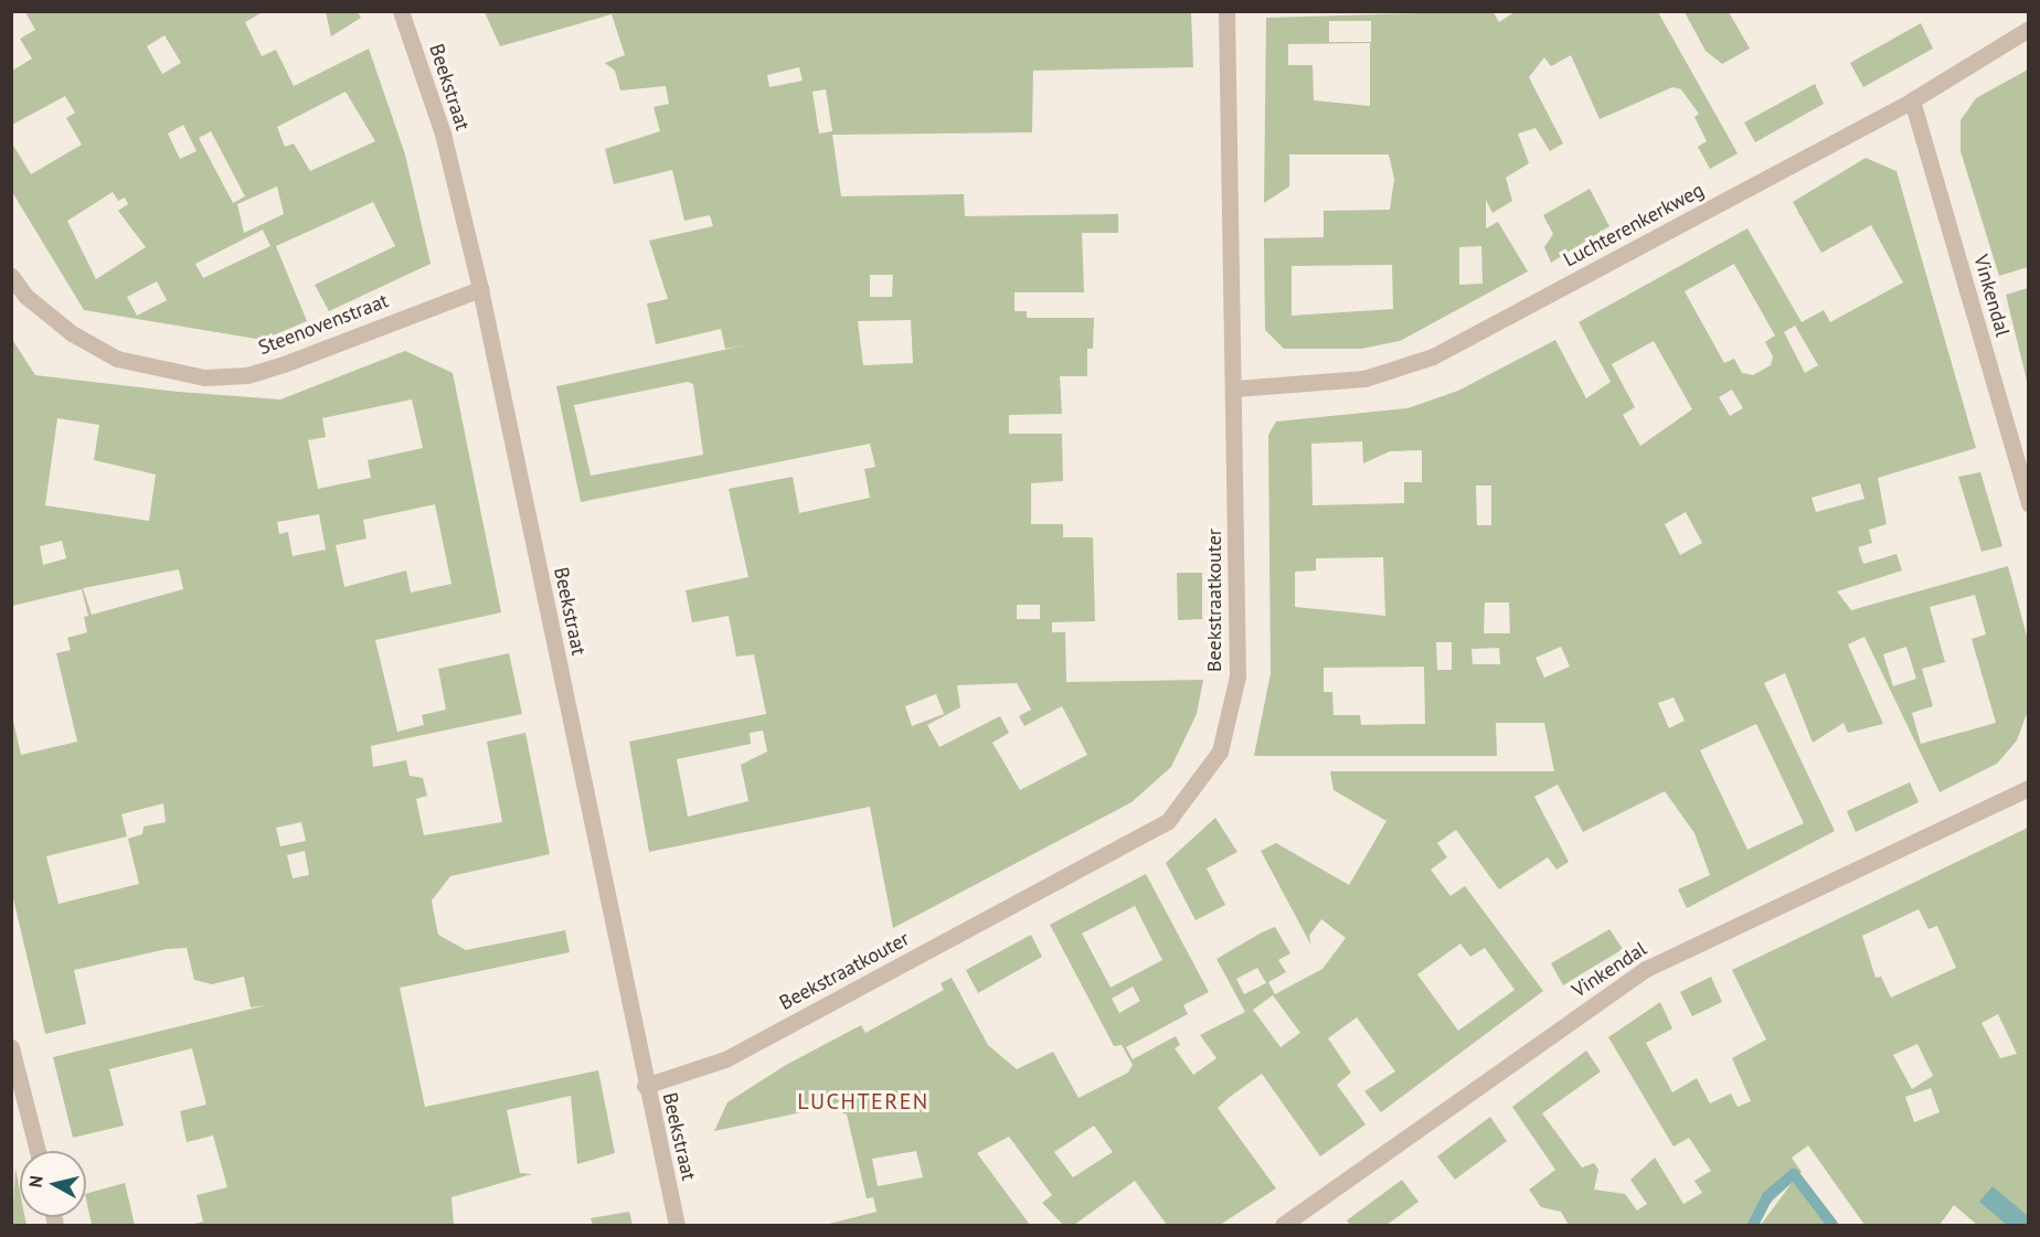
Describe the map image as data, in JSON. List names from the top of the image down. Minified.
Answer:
{"streets":{"street":["Beekstraat","Luchterenkerkweg","Vinkendal","Steenovenstraat","Beekstraatkouter"]},"crossings":[["Beekstraat","Steenovenstraat"],["Beekstraat","Beekstraatkouter"],["Luchterenkerkweg","Vinkendal"],["Luchterenkerkweg","Beekstraatkouter"]],"districts":["LUCHTEREN"],"north":"left"}
